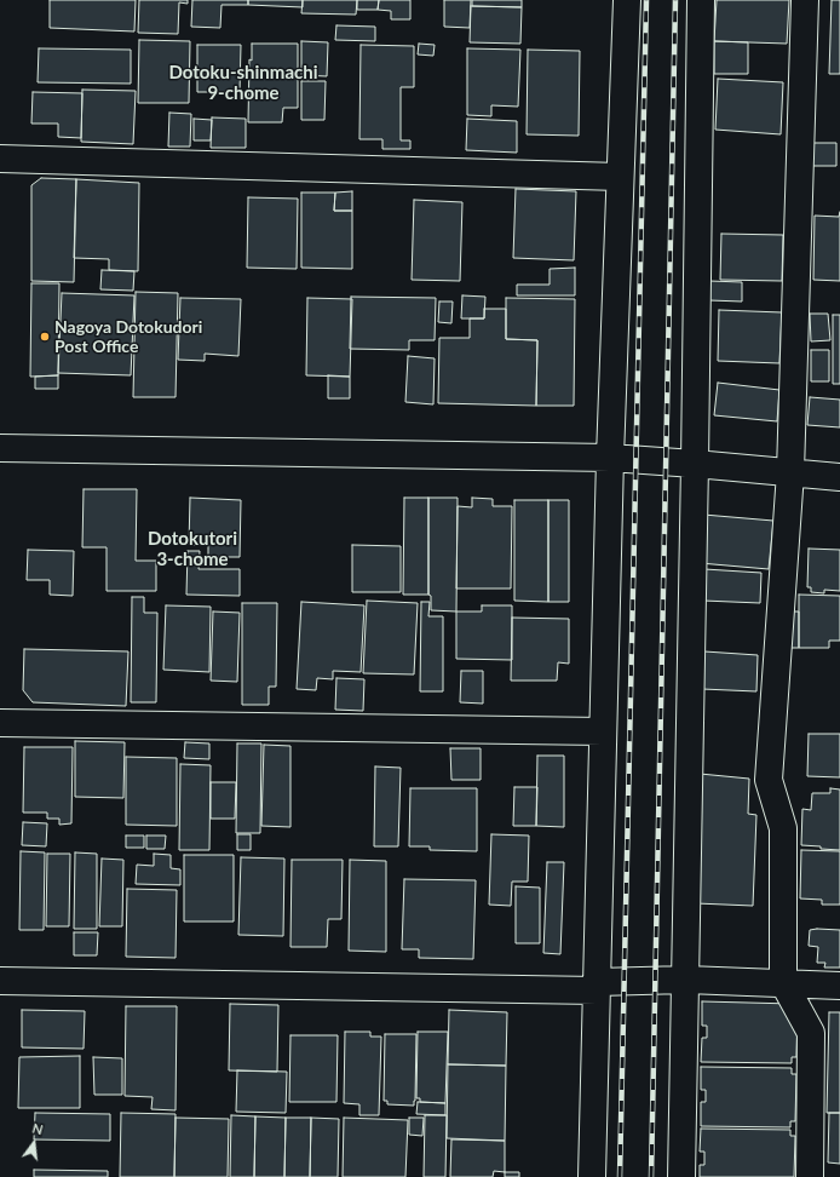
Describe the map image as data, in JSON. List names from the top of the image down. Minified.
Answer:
{"districts":["Dotoku-shinmachi 9-chome","Dotokutori 3-chome"],"places":["Nagoya Dotokudori Post Office"],"north":"top"}
